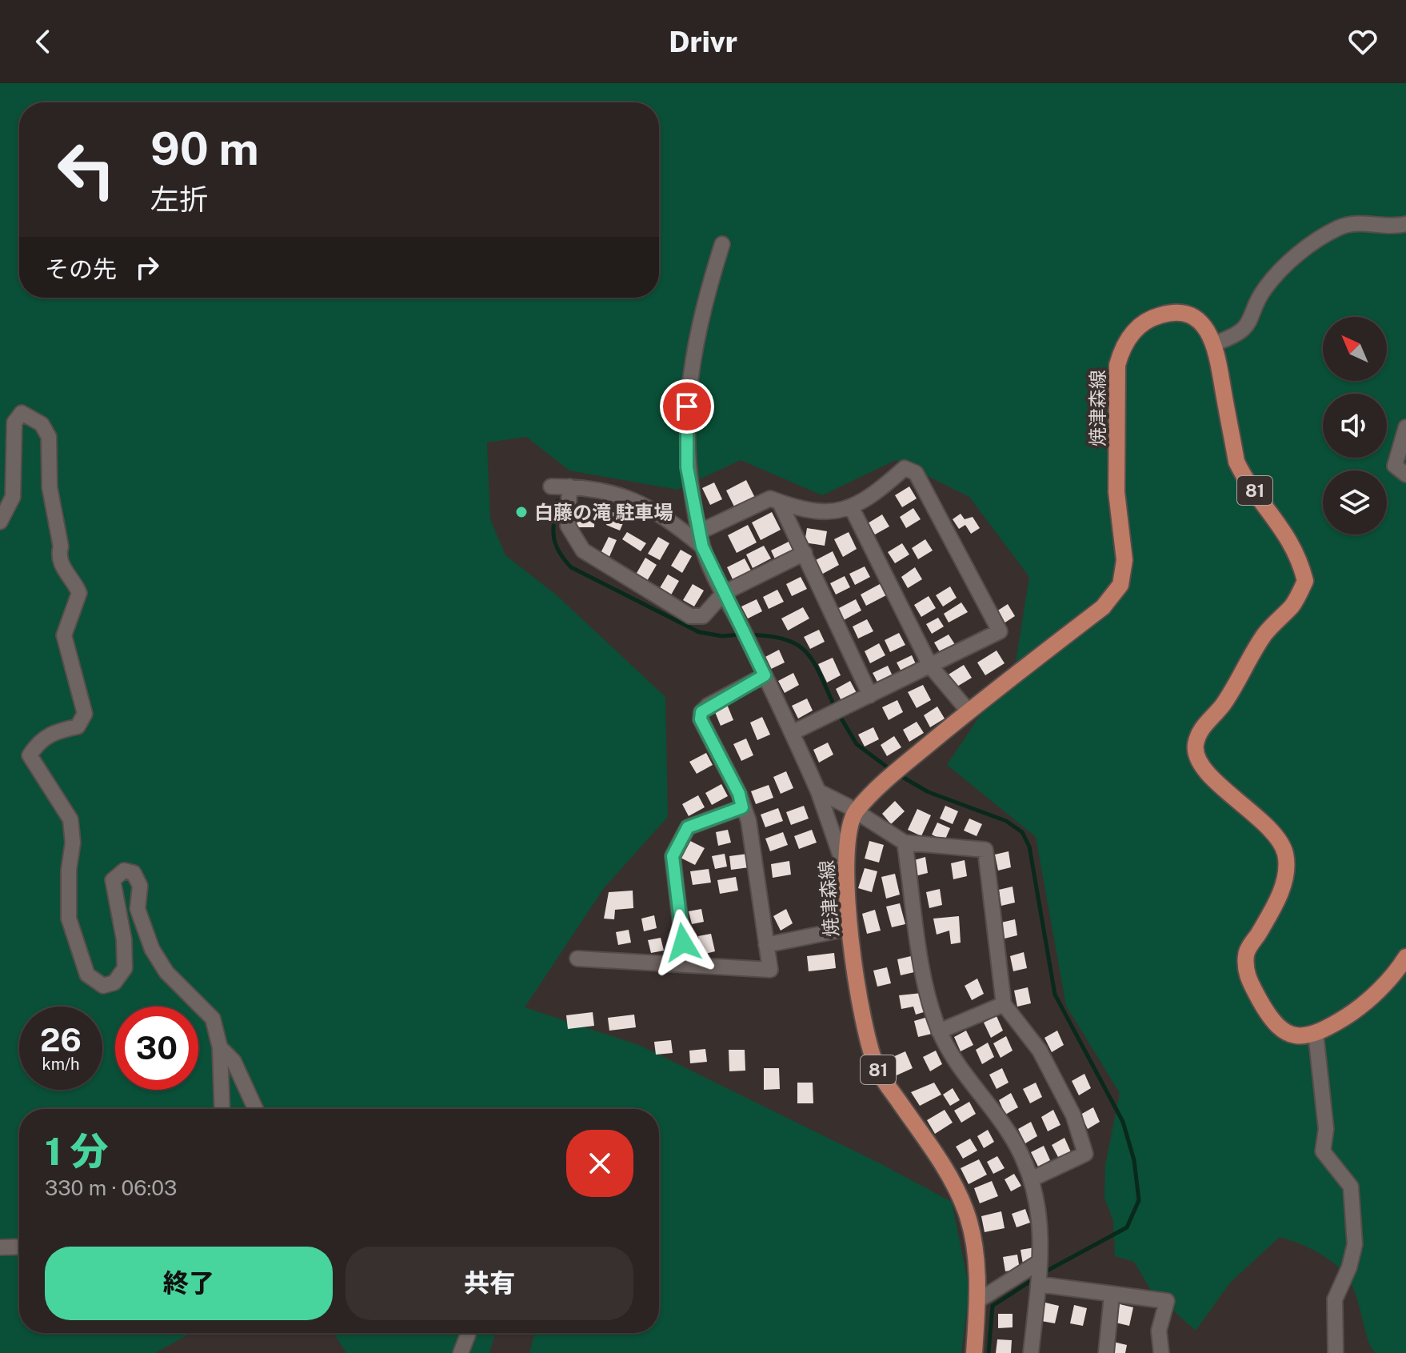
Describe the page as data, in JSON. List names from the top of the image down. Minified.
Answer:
{"streets":{"main road":["焼津森線","81"]},"places":["白藤の滝 駐車場"],"north":"top left","page":{"header":"Drivr","turn":["90 m","左折"],"then":"その先","speed":"26 km/h","limit":"30","heading":["1 分","330 m · 06:03"],"buttons":["終了","共有"]}}
